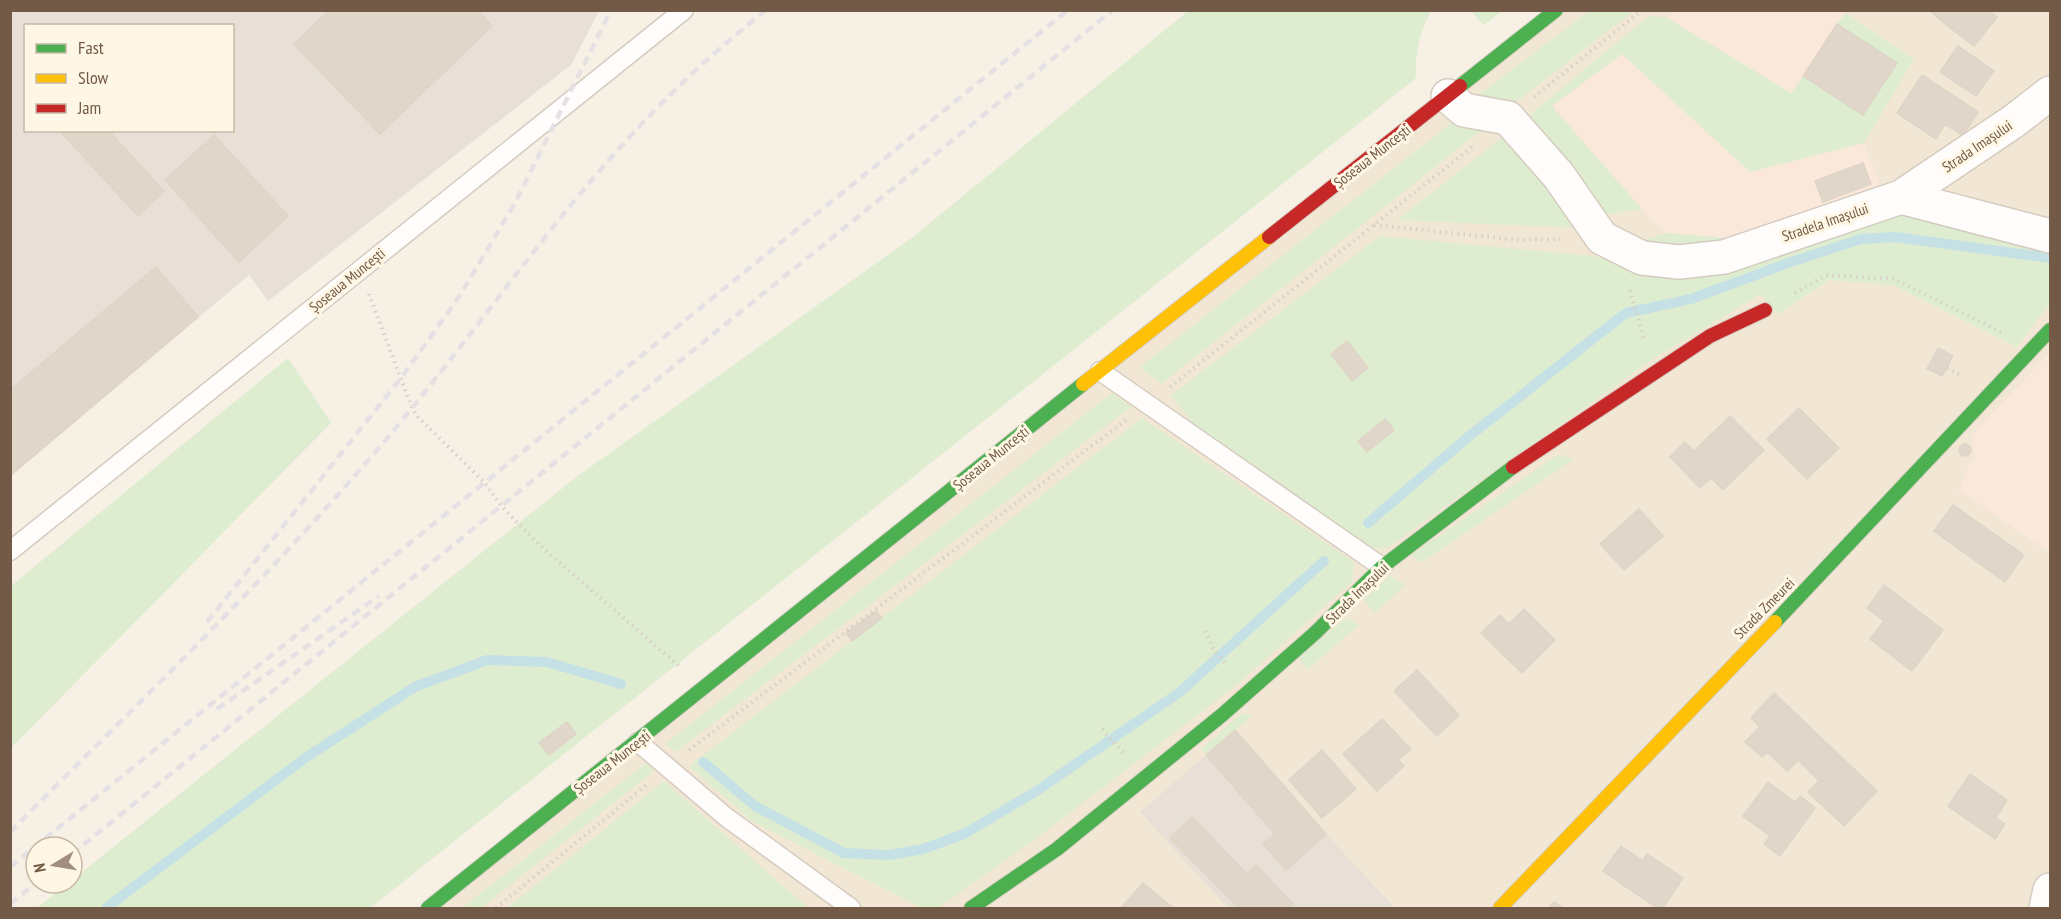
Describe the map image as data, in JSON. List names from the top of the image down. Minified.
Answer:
{"streets":{"street":["Strada Imașului","Șoseaua Muncești","Stradela Imașului","Strada Zmeurei"]},"crossings":[["Strada Imașului","Stradela Imașului"],["Șoseaua Muncești","Stradela Imașului"]],"legend":["Fast","Slow","Jam"],"north":"left"}
